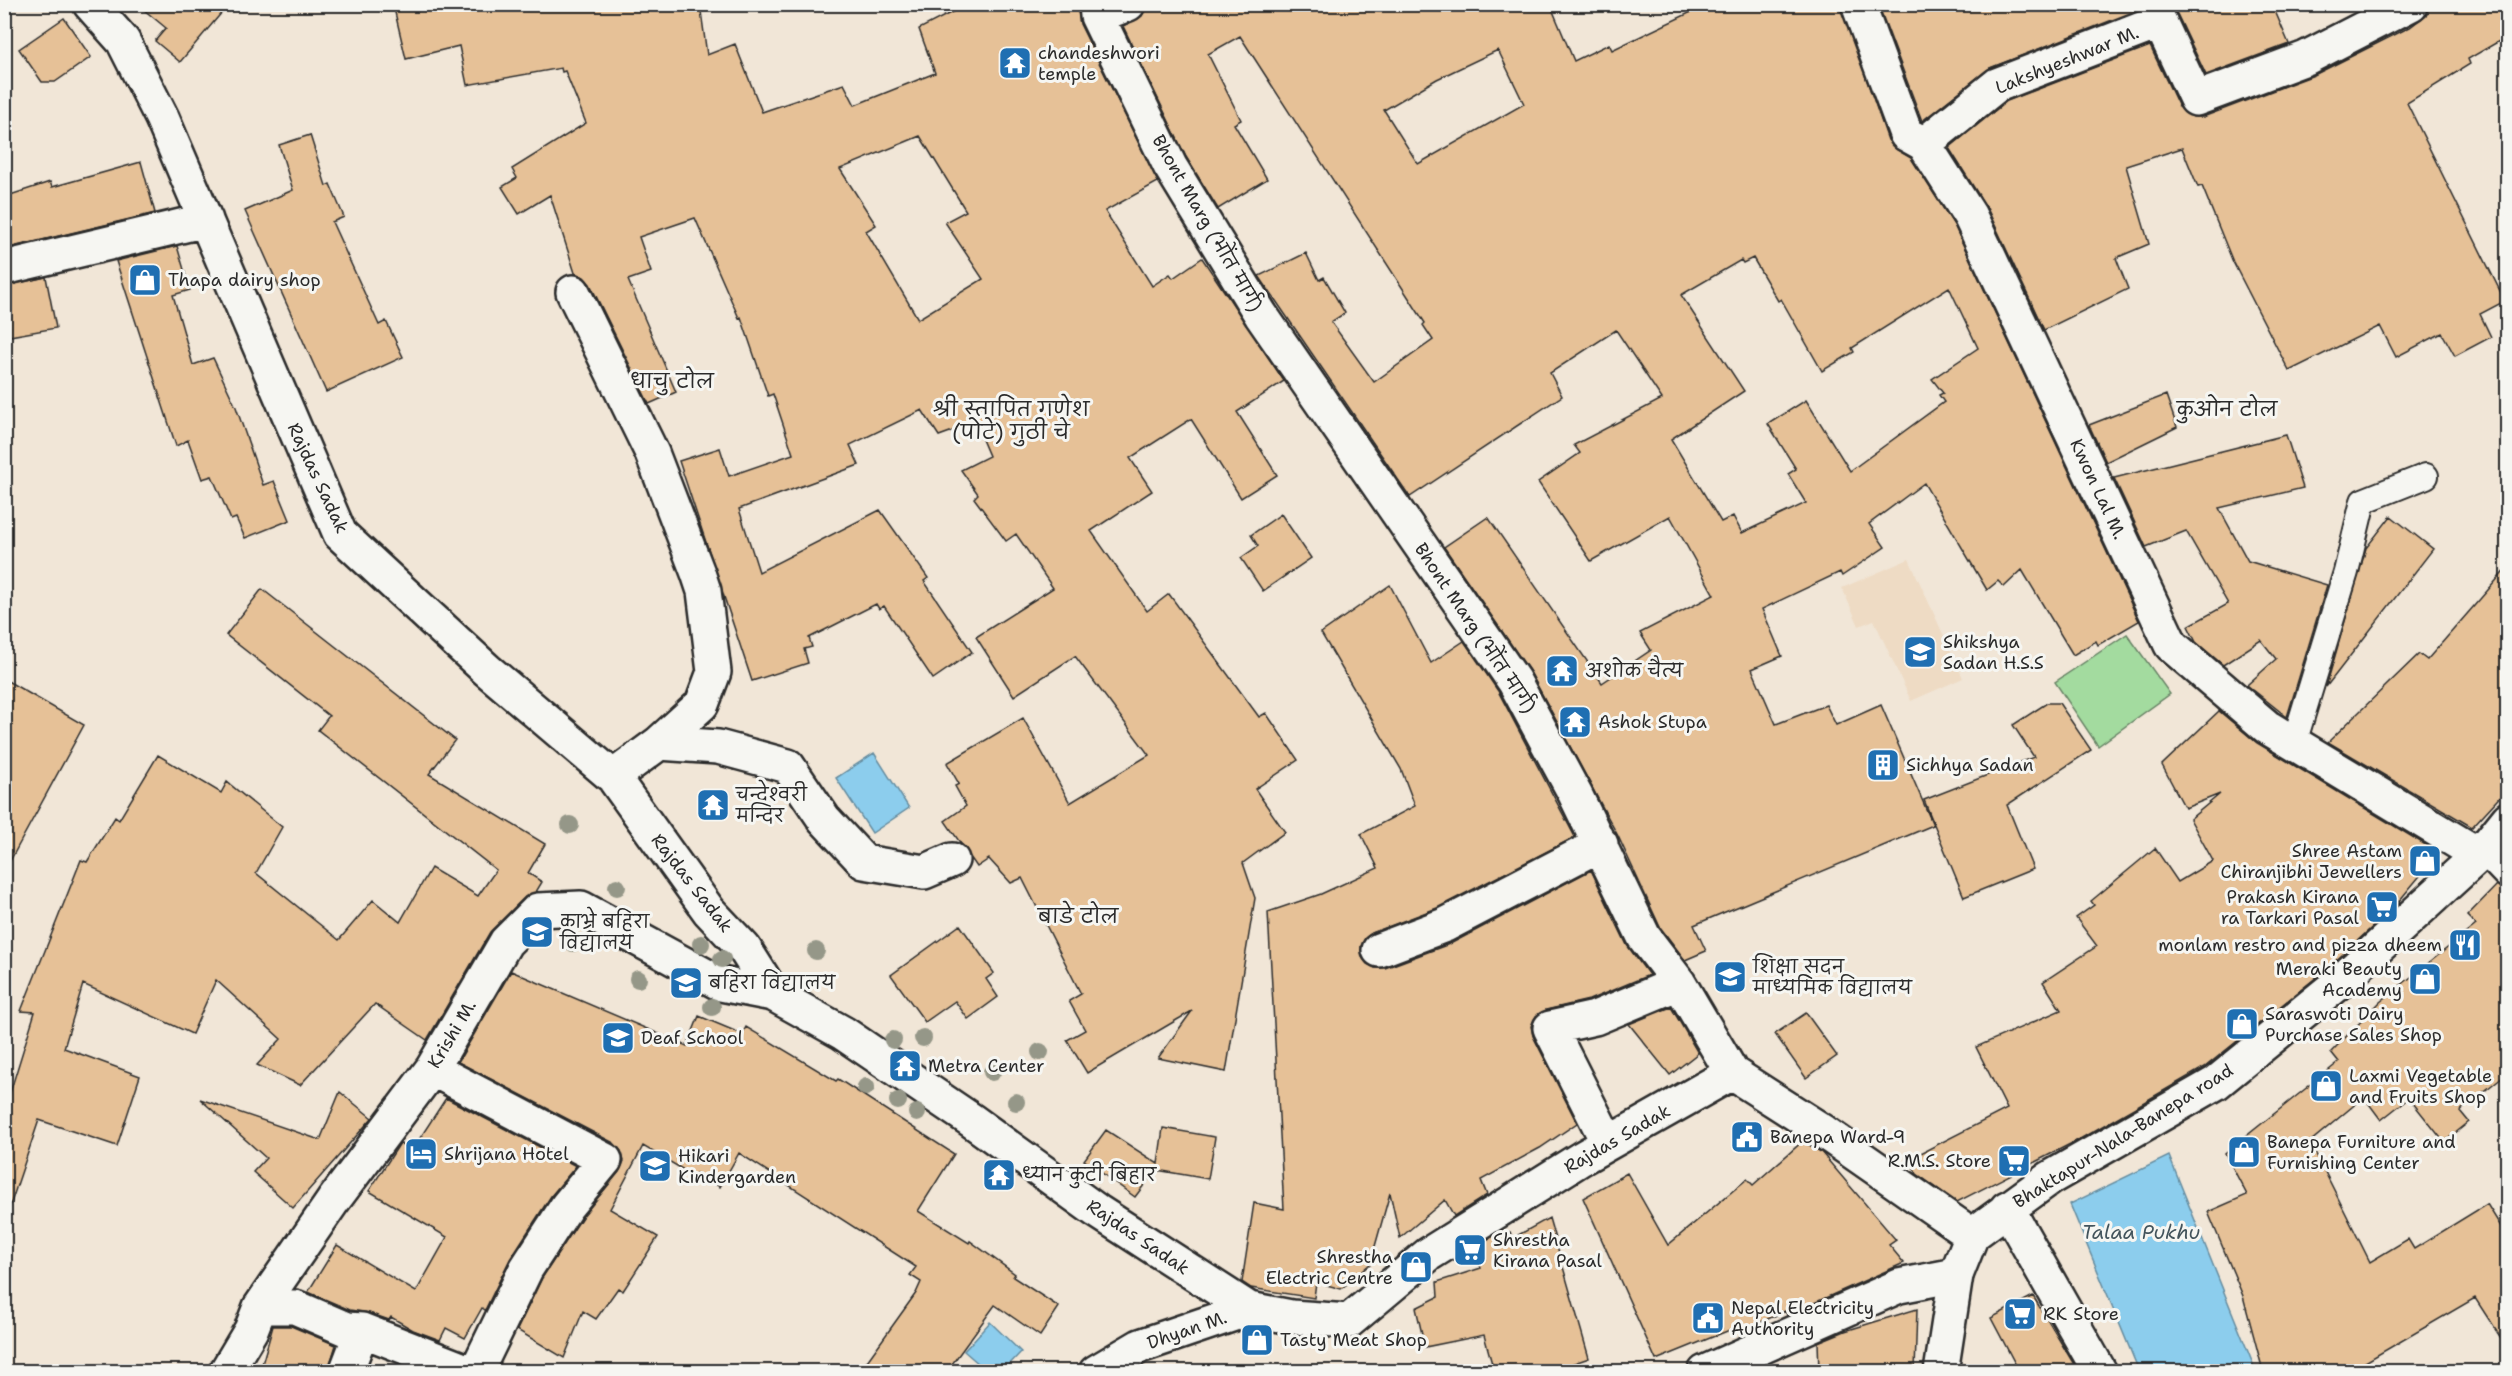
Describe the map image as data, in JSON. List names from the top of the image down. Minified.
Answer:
{"streets":{"street":["Lakshyeshwar M.","Bhont Marg (भाेंत मार्ग)","Rajdas Sadak","Kwon Lal M.","Krishi M.","Bhaktapur-Nala-Banepa road","Dhyan M."]},"crossings":[["Lakshyeshwar M.","Kwon Lal M."],["Bhont Marg (भाेंत मार्ग)","Rajdas Sadak"],["Bhont Marg (भाेंत मार्ग)","Bhaktapur-Nala-Banepa road"],["Rajdas Sadak","Krishi M."],["Rajdas Sadak","Dhyan M."],["Kwon Lal M.","Bhaktapur-Nala-Banepa road"]],"districts":["धाचु टोल","श्री स्तापित गणेश (पोटे) गुठी चे","कुओन टोल","बाडे टोल"],"water":["Talaa Pukhu"],"places":{"temple":["chandeshwori temple","अशोक चैत्य","Ashok Stupa","चन्देश्वरी मन्दिर","Metra Center","ध्यान कुटी बिहार"],"shop":["Thapa dairy shop","Shree Astam Chiranjibhi Jewellers","Meraki Beauty Academy","Saraswoti Dairy Purchase Sales Shop","Laxmi Vegetable and Fruits Shop","Banepa Furniture and Furnishing Center","Shrestha Electric Centre","Tasty Meat Shop"],"school or university":["Shikshya Sadan H.S.S","काभ्रे बहिरा विद्यालय","शिक्षा सदन माध्यमिक विद्यालय","बहिरा विद्यालय","Deaf School","Hikari Kindergarden"],"building":["Sichhya Sadan"],"supermarket":["Prakash Kirana ra Tarkari Pasal","R.M.S. Store","Shrestha Kirana Pasal","RK Store"],"restaurant":["monlam restro and pizza dheem"],"public building":["Banepa Ward-9","Nepal Electricity Authority"],"hotel":["Shrijana Hotel"]}}
